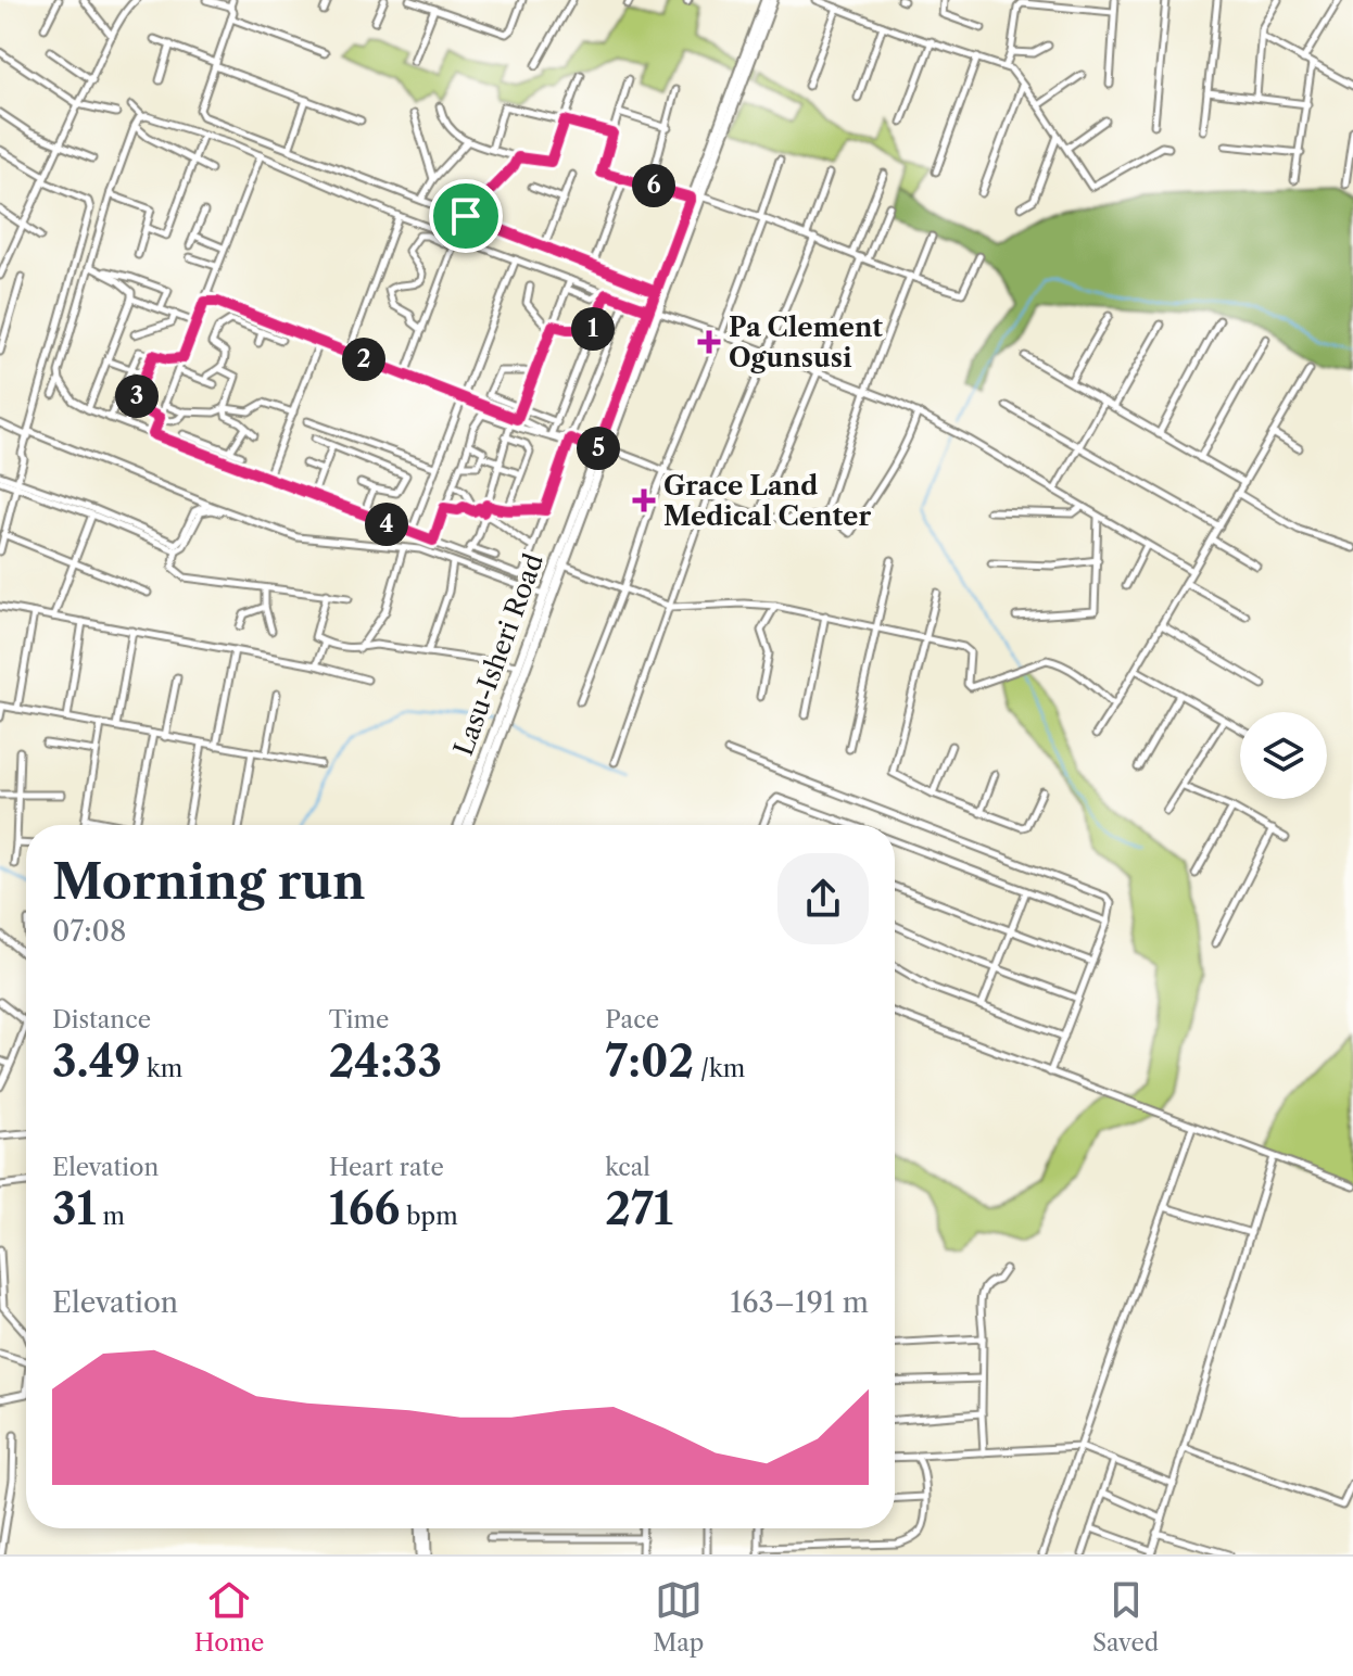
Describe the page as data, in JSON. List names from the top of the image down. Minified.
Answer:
{"streets":{"main road":["Lasu-Isheri Road"]},"places":{"health":["Pa Clement Ogunsusi","Grace Land Medical Center"]},"page":{"pins":["6","1","2","3","5","4"],"heading":["Morning run","07:08"],"stats":[["Distance","3.49 km"],["Time","24:33"],["Pace","7:02 /km"],["Elevation","31 m"],["Heart rate","166 bpm"],["kcal","271"]],"chart":["Elevation","163–191 m"],"tabs":["Home","Map","Saved"]}}
